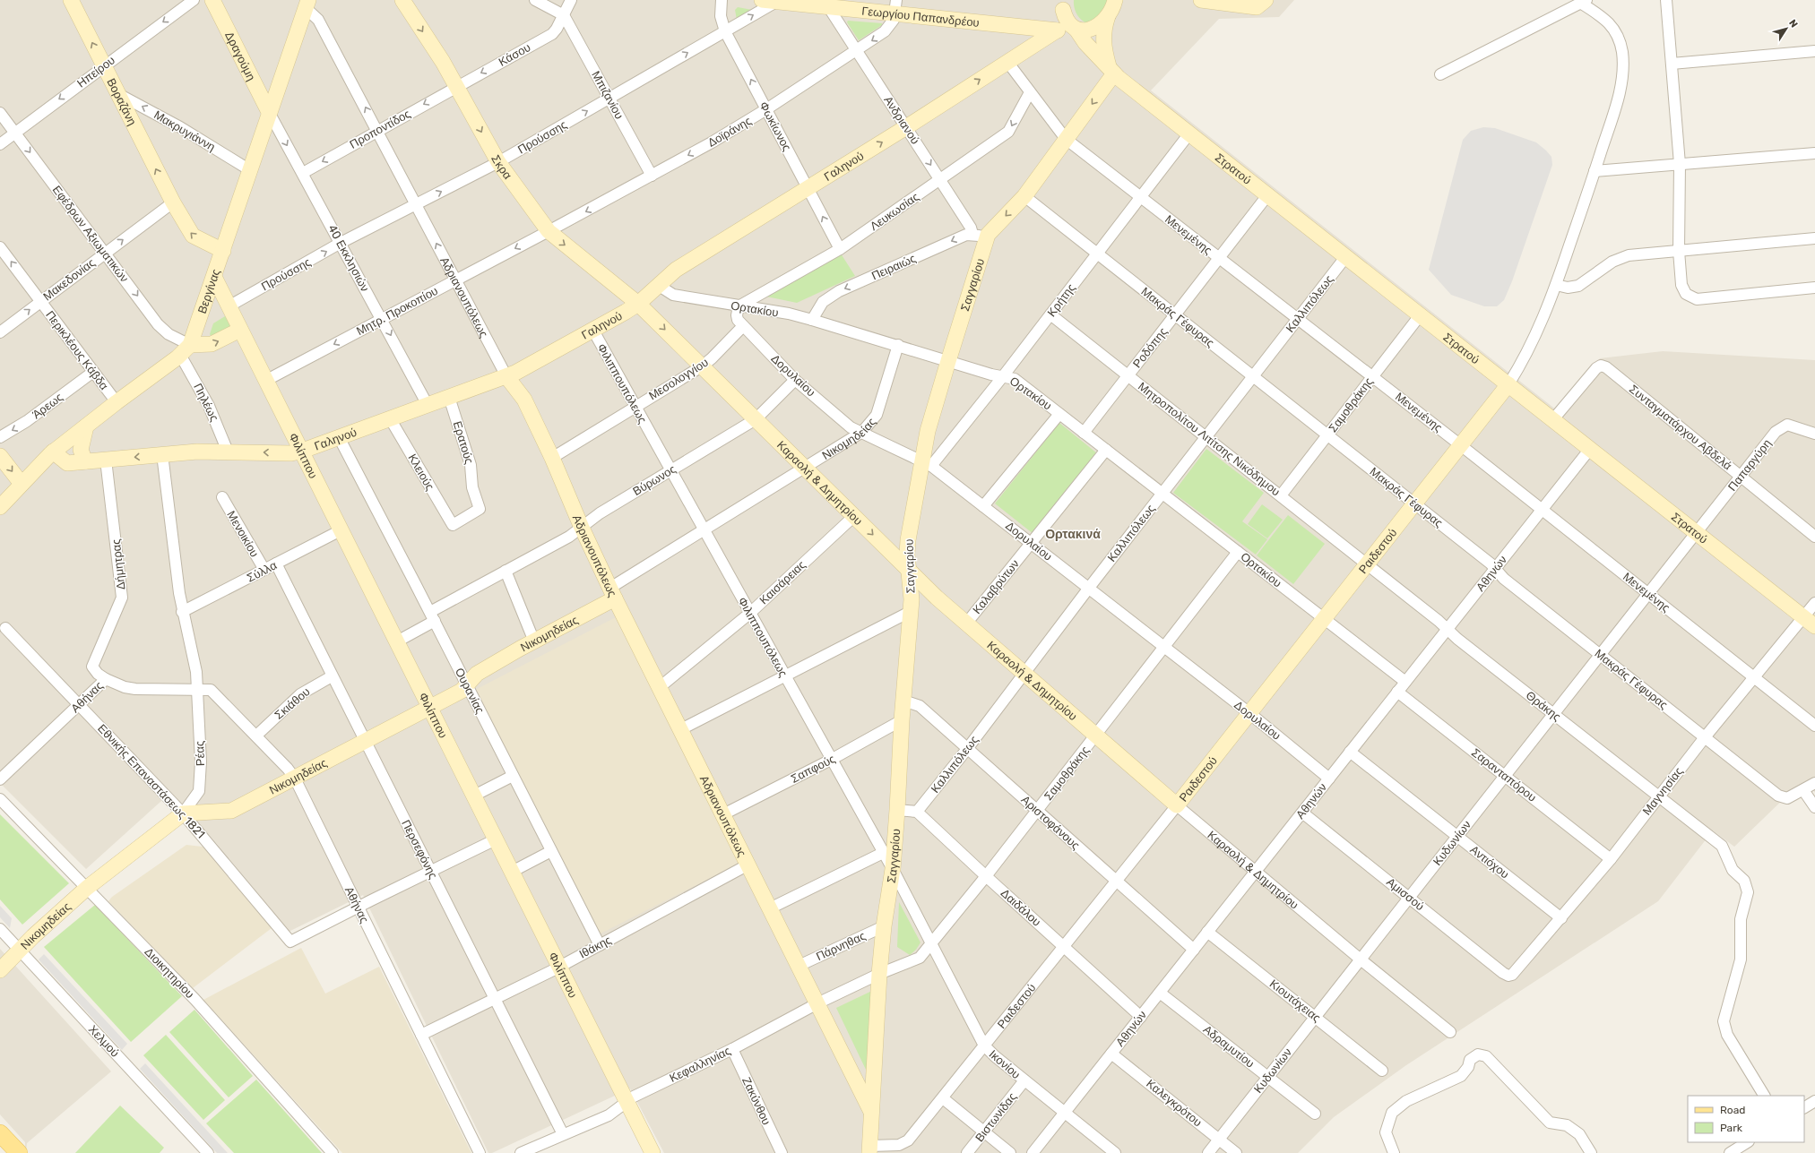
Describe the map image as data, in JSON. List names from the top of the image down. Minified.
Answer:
{"streets":{"street":["Γεωργίου Παπανδρέου","Κάσου","Δραγούμη","Ηπείρου","Μπιζανίου","Βοραζάνη","Ανδριανού","Φωκίωνος","Προποντίδος","Μακρυγιάννη","Δοϊράνης","Προύσσης","Γαληνού","Σκρα","Στρατού","Λευκωσίας","Εφέδρων Αξιωματικών","Μενεμένης","40 Εκκλησιών","Πειραιώς","Μακεδονίας","Σαγγαρίου","Βεργίνας","Αδριανουπόλεως","Κρήτης","Καλλιπόλεως","Ορτακίου","Μητρ. Προκοπίου","Μακράς Γέφυρας","Ροδόπης","Περικλέους Κάβδα","Δορυλαίου","Μεσολογγίου","Φιλιππουπόλεως","Πηλέως","Σαμοθράκης","Άρεως","Συνταγματάρχου Αβδελά","Νικομηδείας","Μητροπολίτου Λιτίτσης Νικόδημου","Ερατούς","Φιλίππου","Παπαργύρη","Κλειούς","Βύρωνος","Καραολή & Δημητρίου","Μενοικίου","Ραιδεστού","Δήμητρας","Σύλλα","Αθηνών","Καισάρειας","Καλαβρύτων","Ουρανίας","Αθήνας","Σκιάθου","Θράκης","Ρέας","Σαπφούς","Σαρανταπόρου","Εθνικής Επαναστάσεως 1821","Μαγνησίας","Αριστοφάνους","Κυδωνίων","Περσεφόνης","Αντιόχου","Αμισσού","Δαιδάλου","Πάρνηθας","Ιθάκης","Διοικητηρίου","Κιουτάχειας","Χελμού","Αδραμυτίου","Κεφαλληνίας","Ικονίου","Ζακύνθου","Καλεγκρότου","Βιστωνίδας"]},"crossings":[["Γεωργίου Παπανδρέου","Ανδριανού"],["Γεωργίου Παπανδρέου","Δοϊράνης"],["Γεωργίου Παπανδρέου","Προύσσης"],["Γεωργίου Παπανδρέου","Γαληνού"],["Γεωργίου Παπανδρέου","Στρατού"],["Κάσου","Μπιζανίου"],["Κάσου","Προποντίδος"],["Κάσου","Σκρα"],["Δραγούμη","40 Εκκλησιών"],["Δραγούμη","Βεργίνας"],["Ηπείρου","Βοραζάνη"],["Ηπείρου","Εφέδρων Αξιωματικών"],["Μπιζανίου","Δοϊράνης"],["Μπιζανίου","Προύσσης"],["Βοραζάνη","Μακρυγιάννη"],["Βοραζάνη","Μακεδονίας"],["Βοραζάνη","Βεργίνας"],["Ανδριανού","Δοϊράνης"],["Ανδριανού","Γαληνού"],["Ανδριανού","Λευκωσίας"],["Ανδριανού","Πειραιώς"],["Ανδριανού","Σαγγαρίου"],["Φωκίωνος","Δοϊράνης"],["Φωκίωνος","Προύσσης"],["Φωκίωνος","Γαληνού"],["Φωκίωνος","Λευκωσίας"],["Προποντίδος","Σκρα"],["Προποντίδος","40 Εκκλησιών"],["Προποντίδος","Αδριανουπόλεως"],["Μακρυγιάννη","Βεργίνας"],["Δοϊράνης","Σκρα"],["Δοϊράνης","Μητρ. Προκοπίου"],["Προύσσης","Σκρα"],["Προύσσης","40 Εκκλησιών"],["Προύσσης","Αδριανουπόλεως"],["Προύσσης","Φιλίππου"],["Γαληνού","Σκρα"],["Γαληνού","Μενεμένης"],["Γαληνού","40 Εκκλησιών"],["Γαληνού","Αδριανουπόλεως"],["Γαληνού","Ορτακίου"],["Γαληνού","Φιλιππουπόλεως"],["Γαληνού","Πηλέως"],["Γαληνού","Ερατούς"],["Γαληνού","Φιλίππου"],["Γαληνού","Κλειούς"],["Γαληνού","Καραολή & Δημητρίου"],["Γαληνού","Δήμητρας"],["Γαληνού","Ουρανίας"],["Σκρα","Μητρ. Προκοπίου"],["Σκρα","Καραολή & Δημητρίου"],["Στρατού","Σαγγαρίου"],["Στρατού","Κρήτης"],["Στρατού","Καλλιπόλεως"],["Στρατού","Ροδόπης"],["Στρατού","Σαμοθράκης"],["Στρατού","Συνταγματάρχου Αβδελά"],["Στρατού","Παπαργύρη"],["Στρατού","Ραιδεστού"],["Στρατού","Αθηνών"],["Στρατού","Μαγνησίας"],["Στρατού","Κυδωνίων"],["Λευκωσίας","Μενεμένης"],["Λευκωσίας","Ορτακίου"],["Λευκωσίας","Δορυλαίου"],["Εφέδρων Αξιωματικών","Μακεδονίας"],["Εφέδρων Αξιωματικών","Βεργίνας"],["Εφέδρων Αξιωματικών","Πηλέως"],["Μενεμένης","Σαγγαρίου"],["Μενεμένης","Κρήτης"],["Μενεμένης","Καλλιπόλεως"],["Μενεμένης","Ροδόπης"],["Μενεμένης","Σαμοθράκης"],["Μενεμένης","Ραιδεστού"],["Μενεμένης","Αθηνών"],["Μενεμένης","Μαγνησίας"],["Μενεμένης","Κυδωνίων"],["40 Εκκλησιών","Βεργίνας"],["40 Εκκλησιών","Μητρ. Προκοπίου"],["Πειραιώς","Σαγγαρίου"],["Πειραιώς","Ορτακίου"],["Μακεδονίας","Περικλέους Κάβδα"],["Σαγγαρίου","Αδριανουπόλεως"],["Σαγγαρίου","Κρήτης"],["Σαγγαρίου","Ορτακίου"],["Σαγγαρίου","Μακράς Γέφυρας"],["Σαγγαρίου","Δορυλαίου"],["Σαγγαρίου","Φιλιππουπόλεως"],["Σαγγαρίου","Σαμοθράκης"],["Σαγγαρίου","Καραολή & Δημητρίου"],["Σαγγαρίου","Ραιδεστού"],["Σαγγαρίου","Σαπφούς"],["Σαγγαρίου","Αριστοφάνους"],["Σαγγαρίου","Πάρνηθας"],["Σαγγαρίου","Κεφαλληνίας"],["Βεργίνας","Αδριανουπόλεως"],["Βεργίνας","Πηλέως"],["Βεργίνας","Φιλίππου"],["Αδριανουπόλεως","Μητρ. Προκοπίου"],["Αδριανουπόλεως","Μεσολογγίου"],["Αδριανουπόλεως","Νικομηδείας"],["Αδριανουπόλεως","Βύρωνος"],["Αδριανουπόλεως","Καισάρειας"],["Αδριανουπόλεως","Σαπφούς"],["Αδριανουπόλεως","Πάρνηθας"],["Αδριανουπόλεως","Ιθάκης"],["Αδριανουπόλεως","Κεφαλληνίας"],["Κρήτης","Ορτακίου"],["Κρήτης","Μακράς Γέφυρας"],["Κρήτης","Δορυλαίου"],["Κρήτης","Μητροπολίτου Λιτίτσης Νικόδημου"],["Καλλιπόλεως","Ορτακίου"],["Καλλιπόλεως","Μακράς Γέφυρας"],["Καλλιπόλεως","Δορυλαίου"],["Καλλιπόλεως","Μητροπολίτου Λιτίτσης Νικόδημου"],["Καλλιπόλεως","Καραολή & Δημητρίου"],["Καλλιπόλεως","Αριστοφάνους"],["Καλλιπόλεως","Δαιδάλου"],["Ορτακίου","Ροδόπης"],["Ορτακίου","Δορυλαίου"],["Ορτακίου","Σαμοθράκης"],["Ορτακίου","Νικομηδείας"],["Ορτακίου","Ραιδεστού"],["Ορτακίου","Καλαβρύτων"],["Μητρ. Προκοπίου","Φιλίππου"],["Μακράς Γέφυρας","Ροδόπης"],["Μακράς Γέφυρας","Σαμοθράκης"],["Μακράς Γέφυρας","Ραιδεστού"],["Μακράς Γέφυρας","Αθηνών"],["Μακράς Γέφυρας","Μαγνησίας"],["Μακράς Γέφυρας","Κυδωνίων"],["Ροδόπης","Μητροπολίτου Λιτίτσης Νικόδημου"],["Περικλέους Κάβδα","Άρεως"],["Δορυλαίου","Μεσολογγίου"],["Δορυλαίου","Σαμοθράκης"],["Δορυλαίου","Νικομηδείας"],["Δορυλαίου","Βύρωνος"],["Δορυλαίου","Ραιδεστού"],["Δορυλαίου","Αθηνών"],["Δορυλαίου","Καλαβρύτων"],["Μεσολογγίου","Φιλιππουπόλεως"],["Μεσολογγίου","Καραολή & Δημητρίου"],["Φιλιππουπόλεως","Σαμοθράκης"],["Φιλιππουπόλεως","Νικομηδείας"],["Φιλιππουπόλεως","Βύρωνος"],["Φιλιππουπόλεως","Καισάρειας"],["Φιλιππουπόλεως","Σαπφούς"],["Φιλιππουπόλεως","Ικονίου"],["Σαμοθράκης","Μητροπολίτου Λιτίτσης Νικόδημου"],["Σαμοθράκης","Καραολή & Δημητρίου"],["Σαμοθράκης","Αριστοφάνους"],["Σαμοθράκης","Δαιδάλου"],["Σαμοθράκης","Κεφαλληνίας"],["Σαμοθράκης","Ικονίου"],["Συνταγματάρχου Αβδελά","Παπαργύρη"],["Νικομηδείας","Φιλίππου"],["Νικομηδείας","Καραολή & Δημητρίου"],["Νικομηδείας","Ουρανίας"],["Νικομηδείας","Αθήνας"],["Νικομηδείας","Ρέας"],["Νικομηδείας","Εθνικής Επαναστάσεως 1821"],["Νικομηδείας","Περσεφόνης"],["Νικομηδείας","Διοικητηρίου"],["Νικομηδείας","Χελμού"],["Μητροπολίτου Λιτίτσης Νικόδημου","Ραιδεστού"],["Μητροπολίτου Λιτίτσης Νικόδημου","Θράκης"],["Ερατούς","Κλειούς"],["Φιλίππου","Βύρωνος"],["Φιλίππου","Σύλλα"],["Φιλίππου","Ιθάκης"],["Φιλίππου","Κεφαλληνίας"],["Παπαργύρη","Κυδωνίων"],["Βύρωνος","Καραολή & Δημητρίου"],["Βύρωνος","Ουρανίας"],["Καραολή & Δημητρίου","Ραιδεστού"],["Καραολή & Δημητρίου","Αθηνών"],["Καραολή & Δημητρίου","Καισάρειας"],["Καραολή & Δημητρίου","Καλαβρύτων"],["Καραολή & Δημητρίου","Κυδωνίων"],["Μενοικίου","Σύλλα"],["Ραιδεστού","Θράκης"],["Ραιδεστού","Αριστοφάνους"],["Ραιδεστού","Δαιδάλου"],["Ραιδεστού","Ικονίου"],["Δήμητρας","Αθήνας"],["Σύλλα","Περσεφόνης"],["Αθηνών","Θράκης"],["Αθηνών","Σαρανταπόρου"],["Αθηνών","Αριστοφάνους"],["Αθηνών","Αντιόχου"],["Αθηνών","Αμισσού"],["Αθηνών","Δαιδάλου"],["Αθηνών","Κιουτάχειας"],["Αθηνών","Αδραμυτίου"],["Αθηνών","Ικονίου"],["Αθηνών","Καλεγκρότου"],["Ουρανίας","Ιθάκης"],["Αθήνας","Σκιάθου"],["Αθήνας","Ρέας"],["Αθήνας","Εθνικής Επαναστάσεως 1821"],["Αθήνας","Ιθάκης"],["Σκιάθου","Περσεφόνης"],["Θράκης","Μαγνησίας"],["Θράκης","Κυδωνίων"],["Ρέας","Εθνικής Επαναστάσεως 1821"],["Σαρανταπόρου","Μαγνησίας"],["Σαρανταπόρου","Κυδωνίων"],["Μαγνησίας","Αντιόχου"],["Μαγνησίας","Αμισσού"],["Κυδωνίων","Αντιόχου"],["Κυδωνίων","Αμισσού"],["Κυδωνίων","Κιουτάχειας"],["Κυδωνίων","Αδραμυτίου"],["Κυδωνίων","Καλεγκρότου"],["Περσεφόνης","Ιθάκης"],["Περσεφόνης","Κεφαλληνίας"],["Κεφαλληνίας","Ζακύνθου"],["Ικονίου","Βιστωνίδας"]],"one_way":["Κάσου","Ηπείρου","Βοραζάνη","Φωκίωνος","Προποντίδος","Μακρυγιάννη","Δοϊράνης","Προύσσης","Σκρα","Εφέδρων Αξιωματικών","40 Εκκλησιών","Πειραιώς","Μακεδονίας","Μητρ. Προκοπίου"],"districts":["Ορτακινά"],"legend":["Road","Park"],"north":"top right"}
